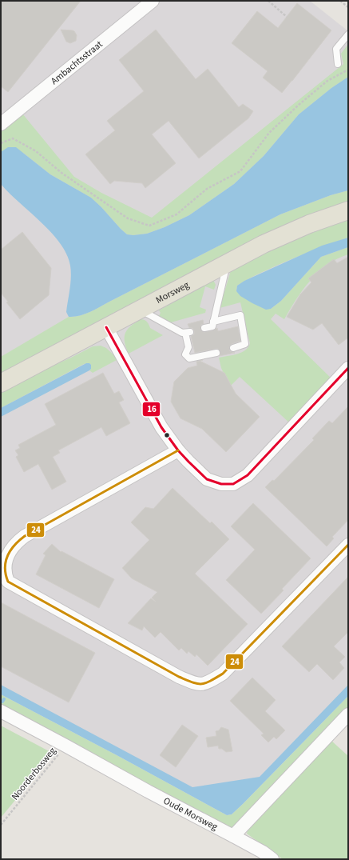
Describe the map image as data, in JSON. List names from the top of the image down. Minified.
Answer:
{"streets":{"main road":["Morsweg"],"street":["Ambachtsstraat","Oude Morsweg"],"path":["Noorderbosweg"]},"crossings":[["Noorderbosweg","Oude Morsweg"]],"lines":["transit line 16","transit line 24"]}
